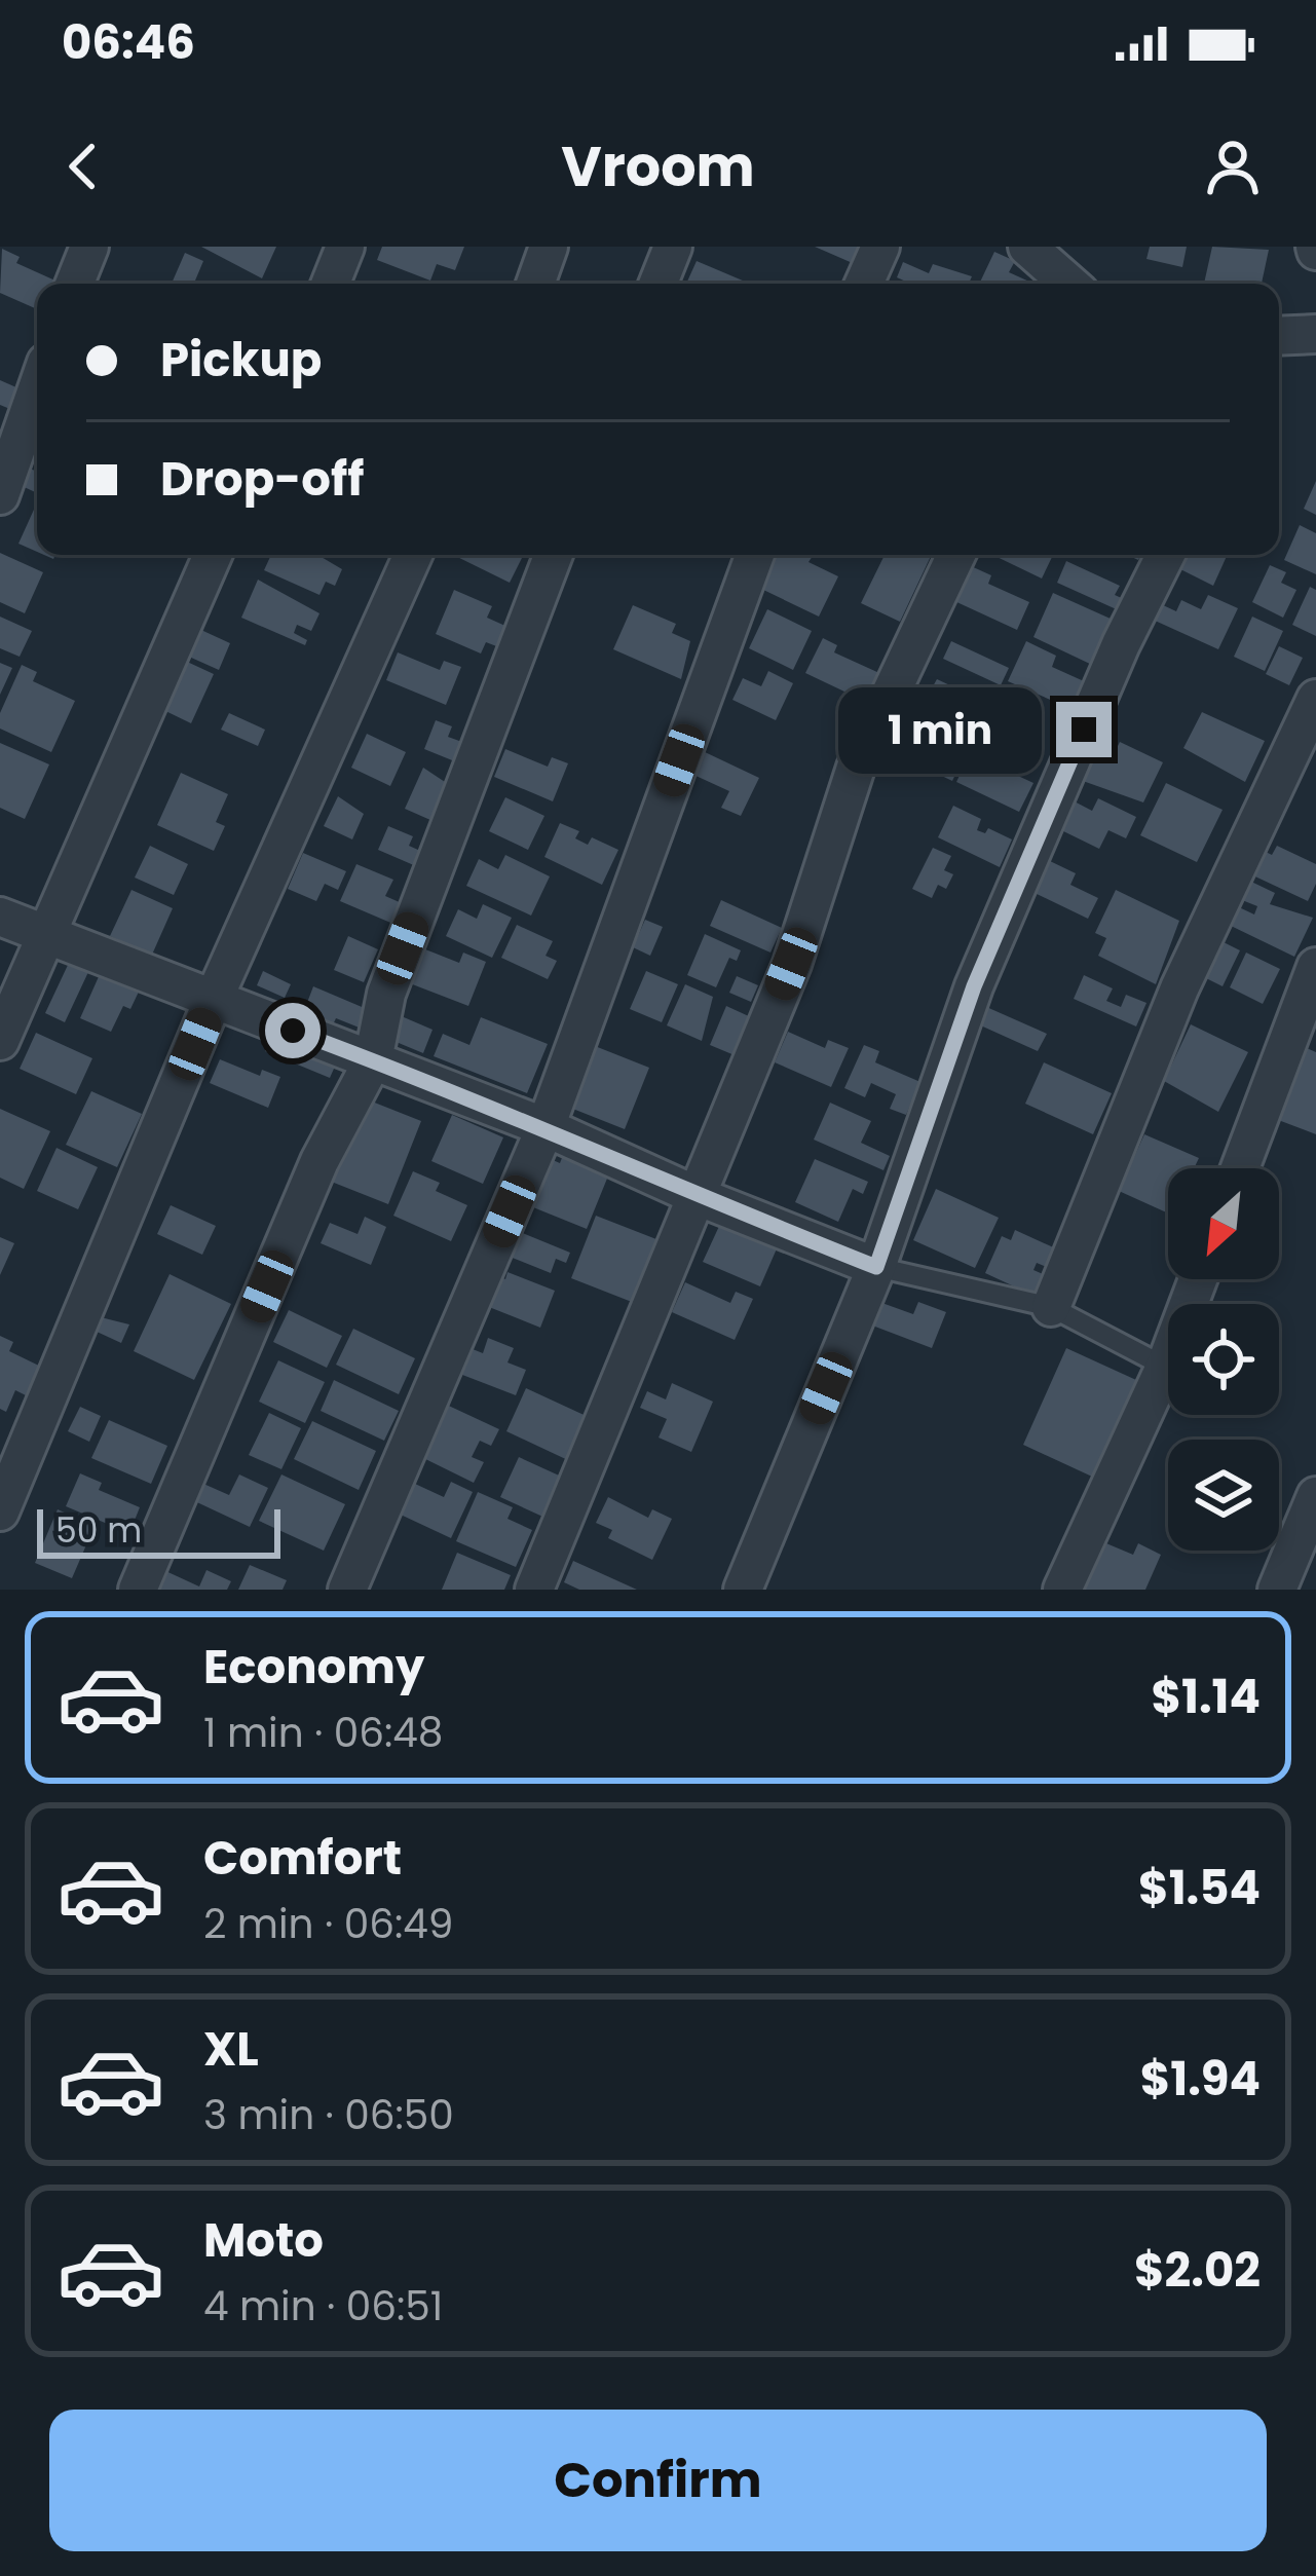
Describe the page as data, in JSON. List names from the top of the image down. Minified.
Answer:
{"scale_bar":"50 m","north":"bottom left","page":{"status":"06:46","header":"Vroom","banner":["Pickup","Drop-off"],"bubble":"1 min","scale":"50 m","list":[{"name":"Economy","note":"1 min · 06:48","value":"$1.14"},{"name":"Comfort","note":"2 min · 06:49","value":"$1.54"},{"name":"XL","note":"3 min · 06:50","value":"$1.94"},{"name":"Moto","note":"4 min · 06:51","value":"$2.02"}],"buttons":"Confirm"}}
